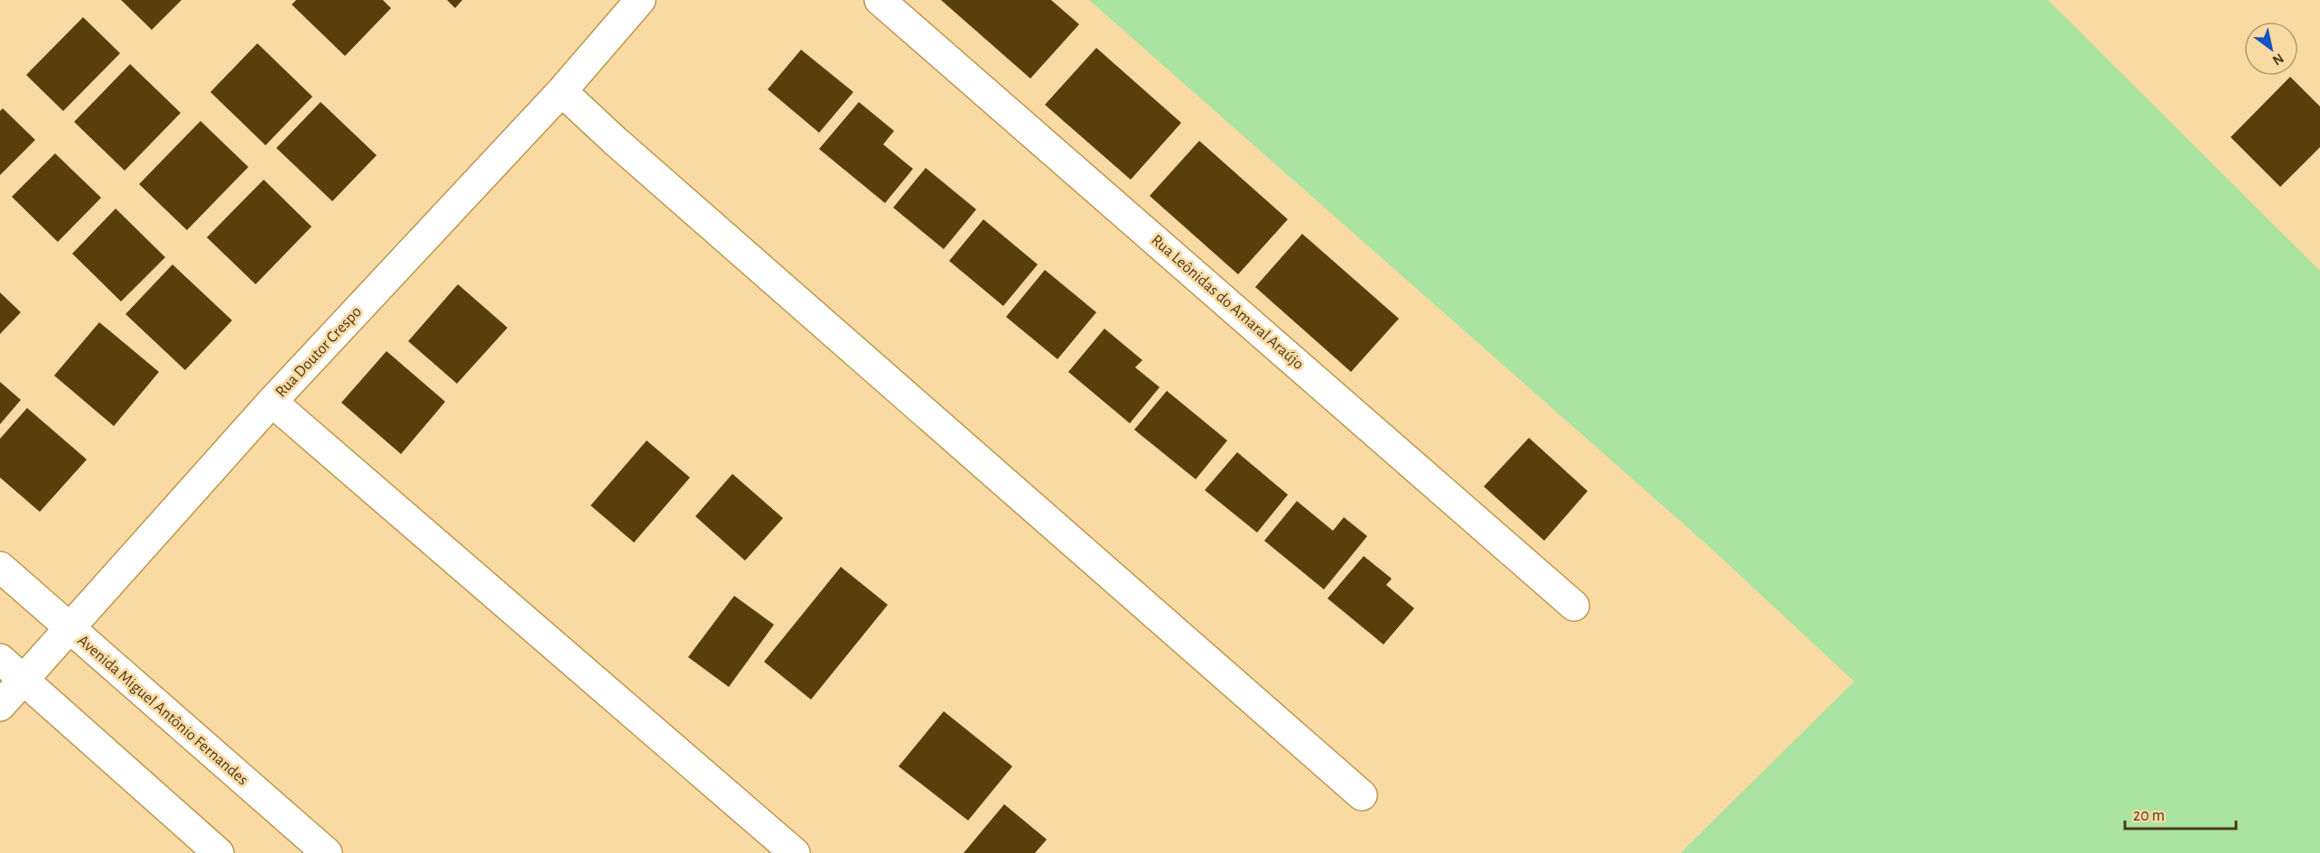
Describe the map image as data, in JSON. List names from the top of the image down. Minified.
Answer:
{"streets":{"street":["Rua Leônidas do Amaral Araújo","Rua Doutor Crespo","Avenida Miguel Antônio Fernandes"]},"crossings":[["Rua Doutor Crespo","Avenida Miguel Antônio Fernandes"]],"scale_bar":"20 m","north":"bottom right"}
